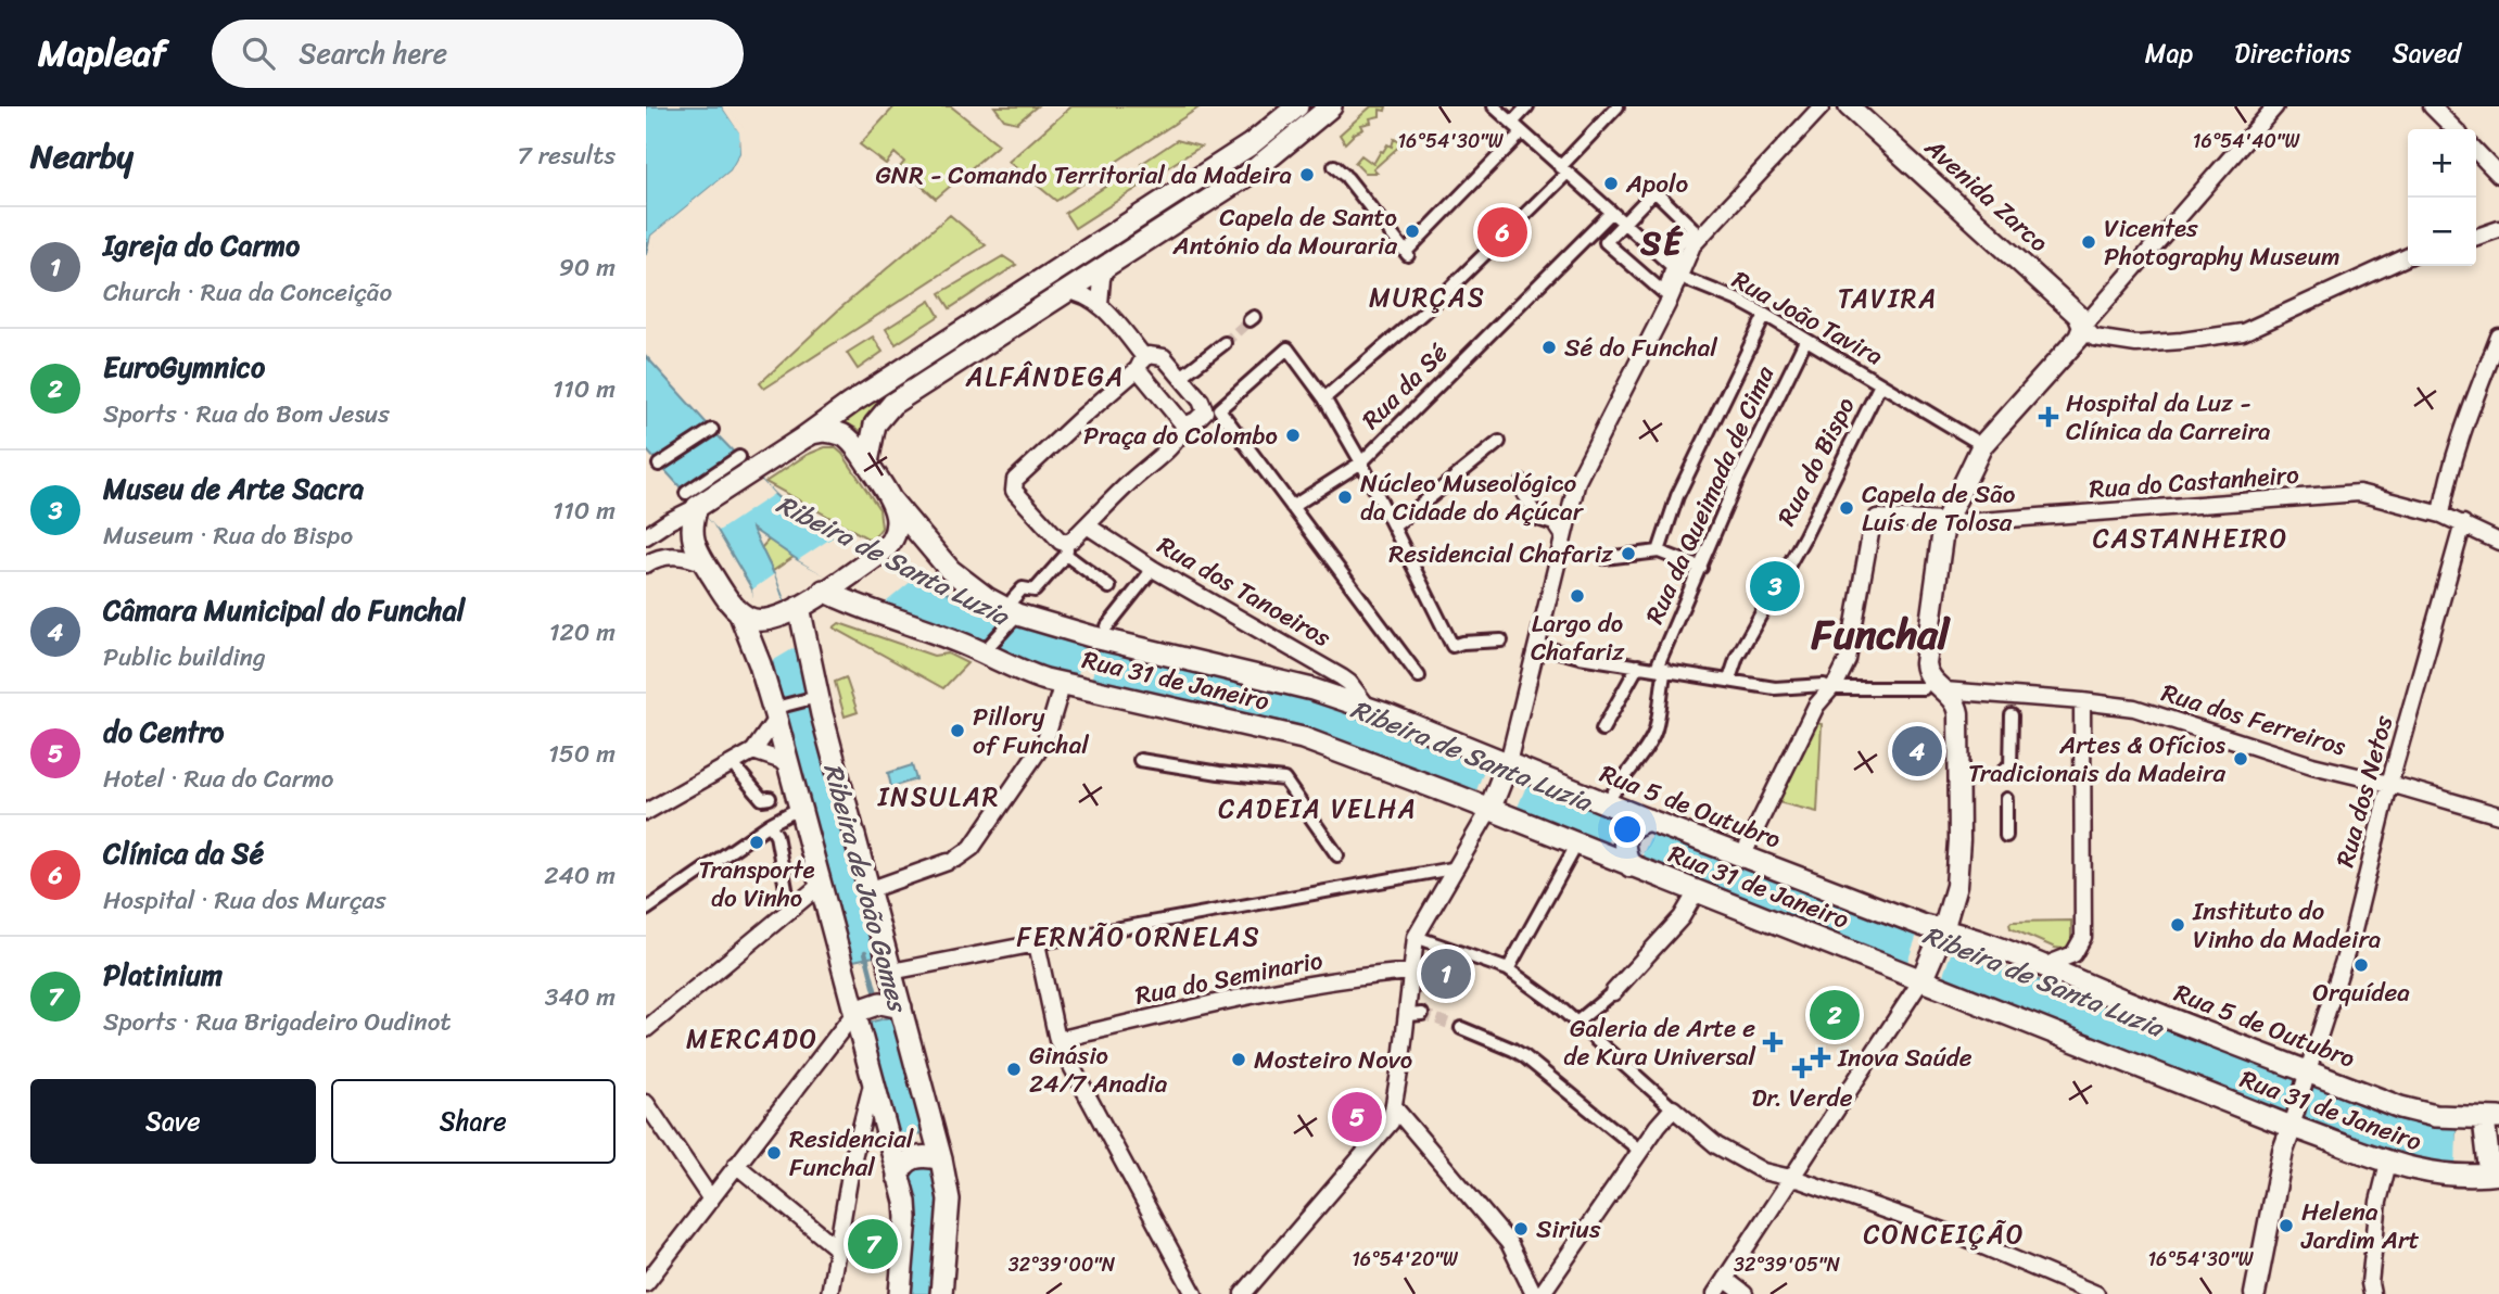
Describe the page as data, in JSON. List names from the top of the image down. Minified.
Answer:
{"streets":{"main road":["Rua 31 de Janeiro","Rua 5 de Outubro"],"street":["Avenida Zarco","Rua João Tavira","Rua da Sé","Rua do Bispo","Rua do Castanheiro","Rua da Queimada de Cima","Rua dos Tanoeiros","Rua dos Ferreiros","Rua dos Netos","Rua do Seminario"]},"crossings":[["Rua João Tavira","Rua do Bispo"],["Rua João Tavira","Rua da Queimada de Cima"],["Rua do Castanheiro","Rua dos Netos"],["Rua do Castanheiro","Rua 5 de Outubro"],["Rua dos Tanoeiros","Rua 5 de Outubro"],["Rua 31 de Janeiro","Rua dos Netos"],["Rua 31 de Janeiro","Rua 5 de Outubro"],["Rua dos Ferreiros","Rua dos Netos"],["Rua dos Netos","Rua 5 de Outubro"]],"districts":["SÉ","MURÇAS","TAVIRA","ALFÂNDEGA","CASTANHEIRO","Funchal","INSULAR","CADEIA VELHA","FERNÃO ORNELAS","MERCADO","CONCEIÇÃO"],"water":["Ribeira de Santa Luzia","Ribeira de João Gomes"],"places":{"other":["GNR - Comando Territorial da Madeira","Apolo","Capela de Santo António da Mouraria","Vicentes Photography Museum","Sé do Funchal","Praça do Colombo","Núcleo Museológico da Cidade do Açúcar","Capela de São Luís de Tolosa","Residencial Chafariz","Largo do Chafariz","Pillory of Funchal","Artes & Ofícios Tradicionais da Madeira","Transporte do Vinho","Instituto do Vinho da Madeira","Orquídea","Mosteiro Novo","Ginásio 24/7 Anadia","Residencial Funchal","Helena Jardim Art","Sirius"],"health":["Hospital da Luz - Clínica da Carreira","Galeria de Arte e de Kura Universal","Inova Saúde","Dr. Verde"]},"page":{"header":"Mapleaf","search":"Search here","nav":["Map","Directions","Saved"],"heading":["Nearby","7 results"],"map_buttons":["+","−"],"pins":["6","3","4","1","2","5","7"],"list":[{"mark":"1","name":"Igreja do Carmo","note":"Church · Rua da Conceição","value":"90 m"},{"mark":"2","name":"EuroGymnico","note":"Sports · Rua do Bom Jesus","value":"110 m"},{"mark":"3","name":"Museu de Arte Sacra","note":"Museum · Rua do Bispo","value":"110 m"},{"mark":"4","name":"Câmara Municipal do Funchal","note":"Public building","value":"120 m"},{"mark":"5","name":"do Centro","note":"Hotel · Rua do Carmo","value":"150 m"},{"mark":"6","name":"Clínica da Sé","note":"Hospital · Rua dos Murças","value":"240 m"},{"mark":"7","name":"Platinium","note":"Sports · Rua Brigadeiro Oudinot","value":"340 m"}],"buttons":["Save","Share"]},"coordinates":["16°54'30\"W","16°54'40\"W","16°54'20\"W","32°39'00\"N","32°39'05\"N"]}
